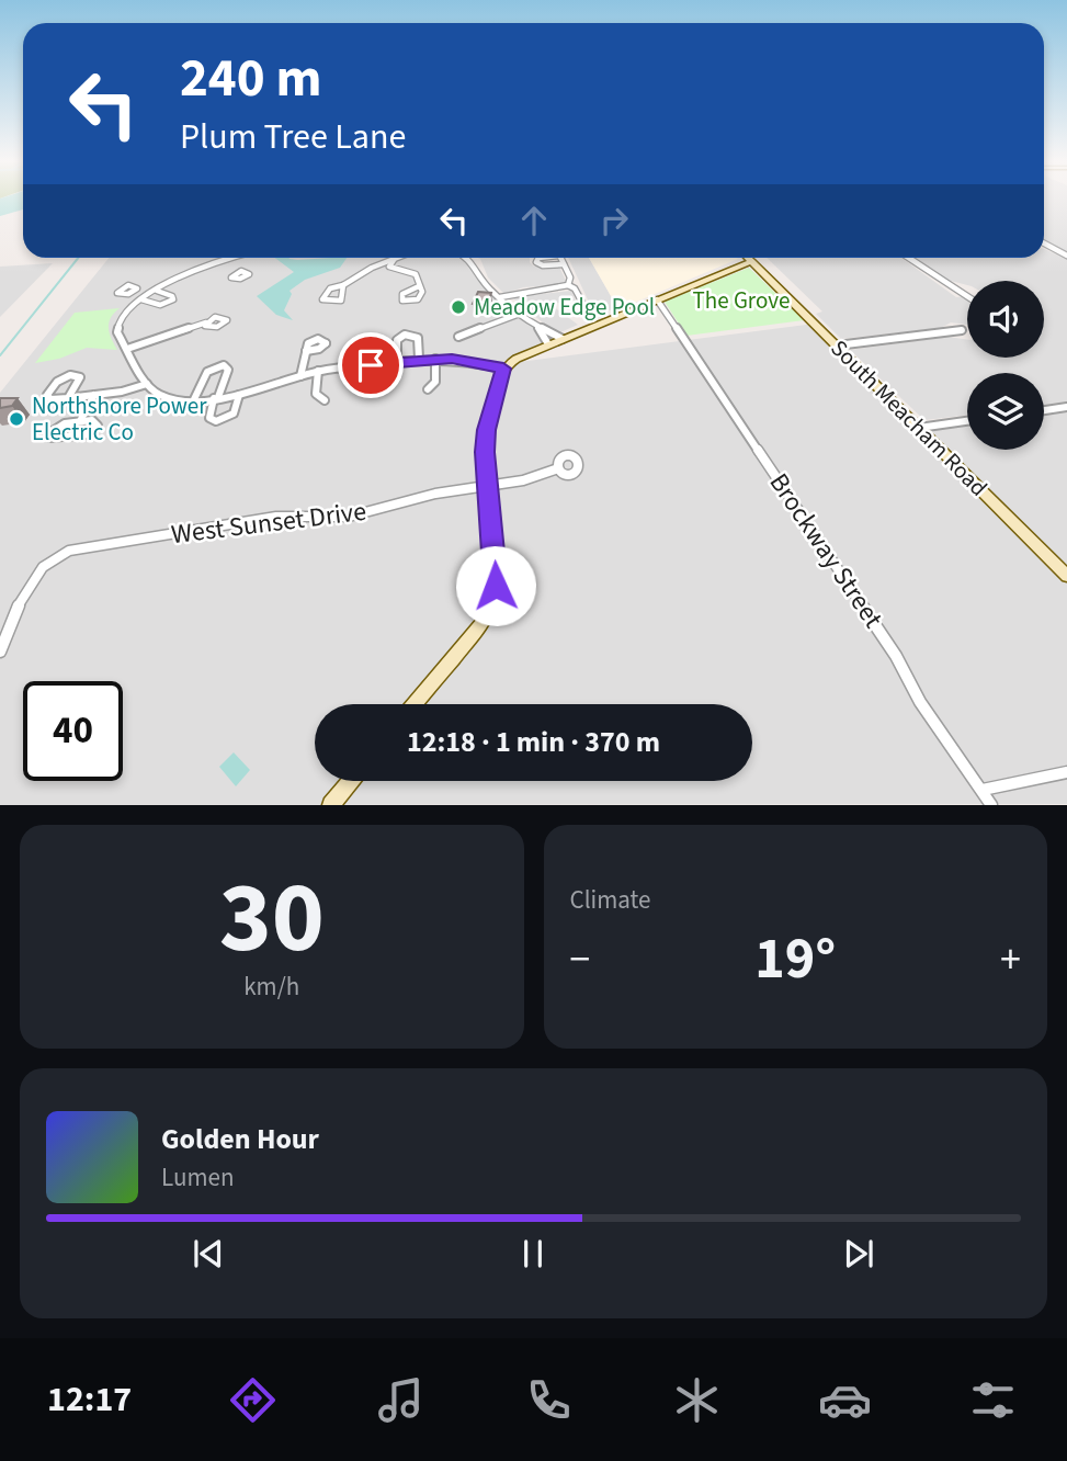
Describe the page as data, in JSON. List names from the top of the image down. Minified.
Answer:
{"streets":{"street":["South Meacham Road","West Sunset Drive","Brockway Street"]},"parks":["The Grove"],"places":["Meadow Edge Pool","Northshore Power Electric Co"],"page":{"turn":["240 m","Plum Tree Lane"],"limit":"40","trip":"12:18 · 1 min · 370 m","tile":[["30","km/h"],"Climate"],"heat":["−","19°","+"],"song":["Golden Hour","Lumen"],"tabs":"12:17"}}
